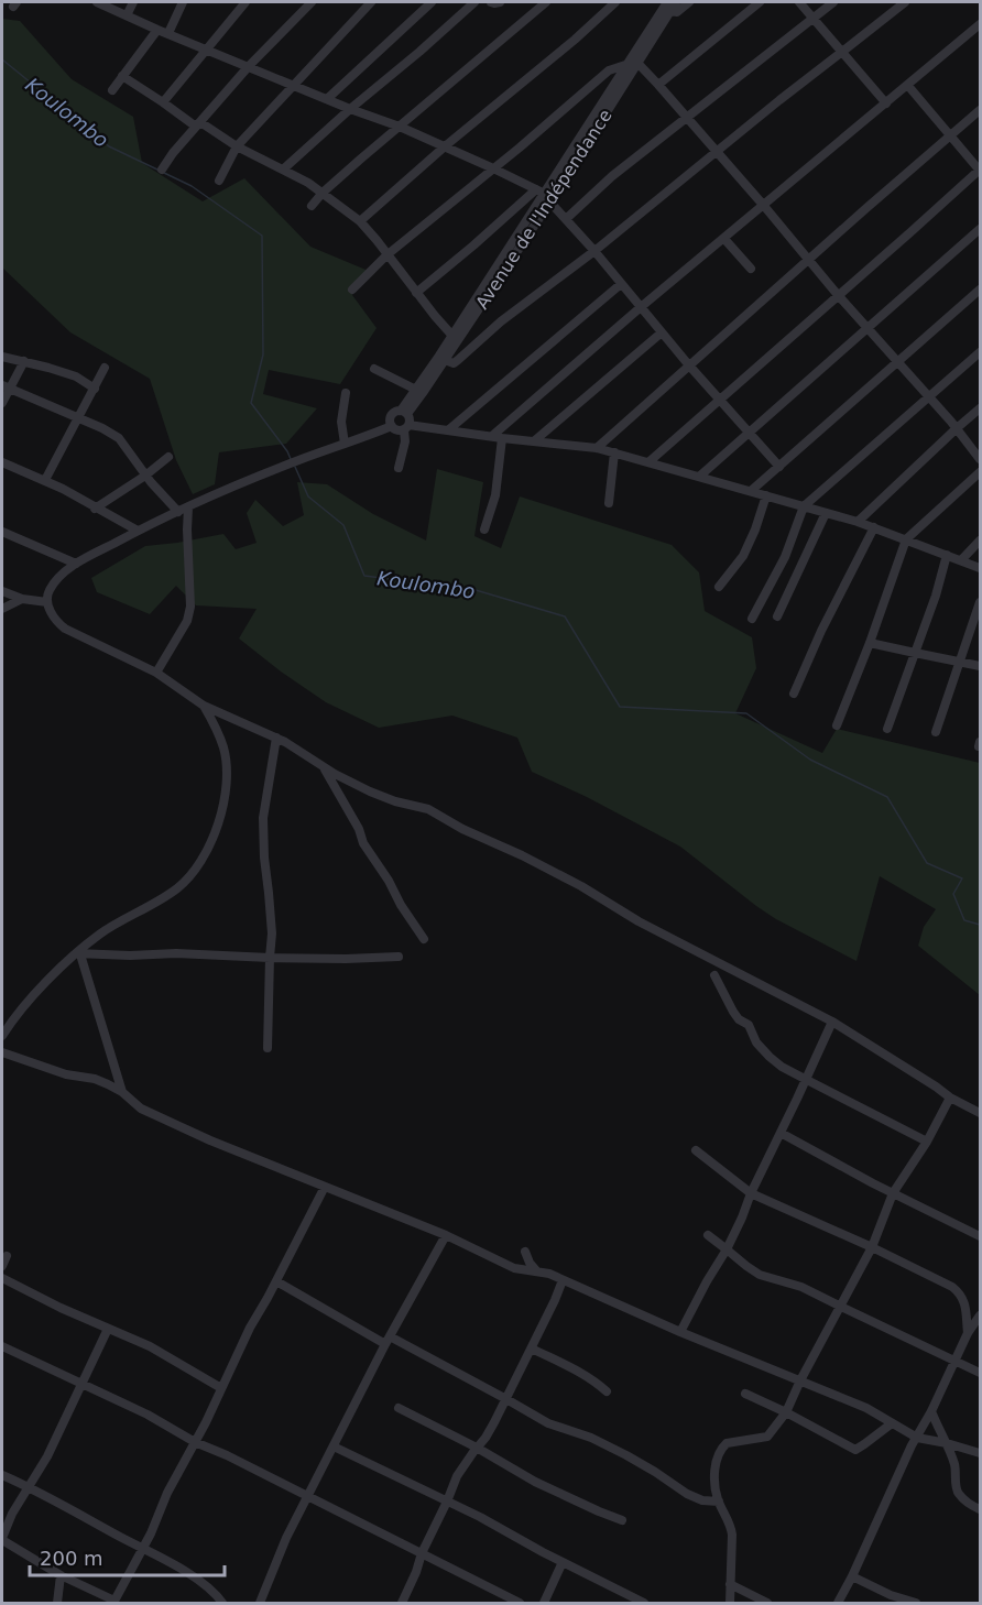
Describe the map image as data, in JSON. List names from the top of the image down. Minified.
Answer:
{"streets":{"street":["Avenue de l'Indépendance"]},"water":["Koulombo"],"scale_bar":"200 m"}
